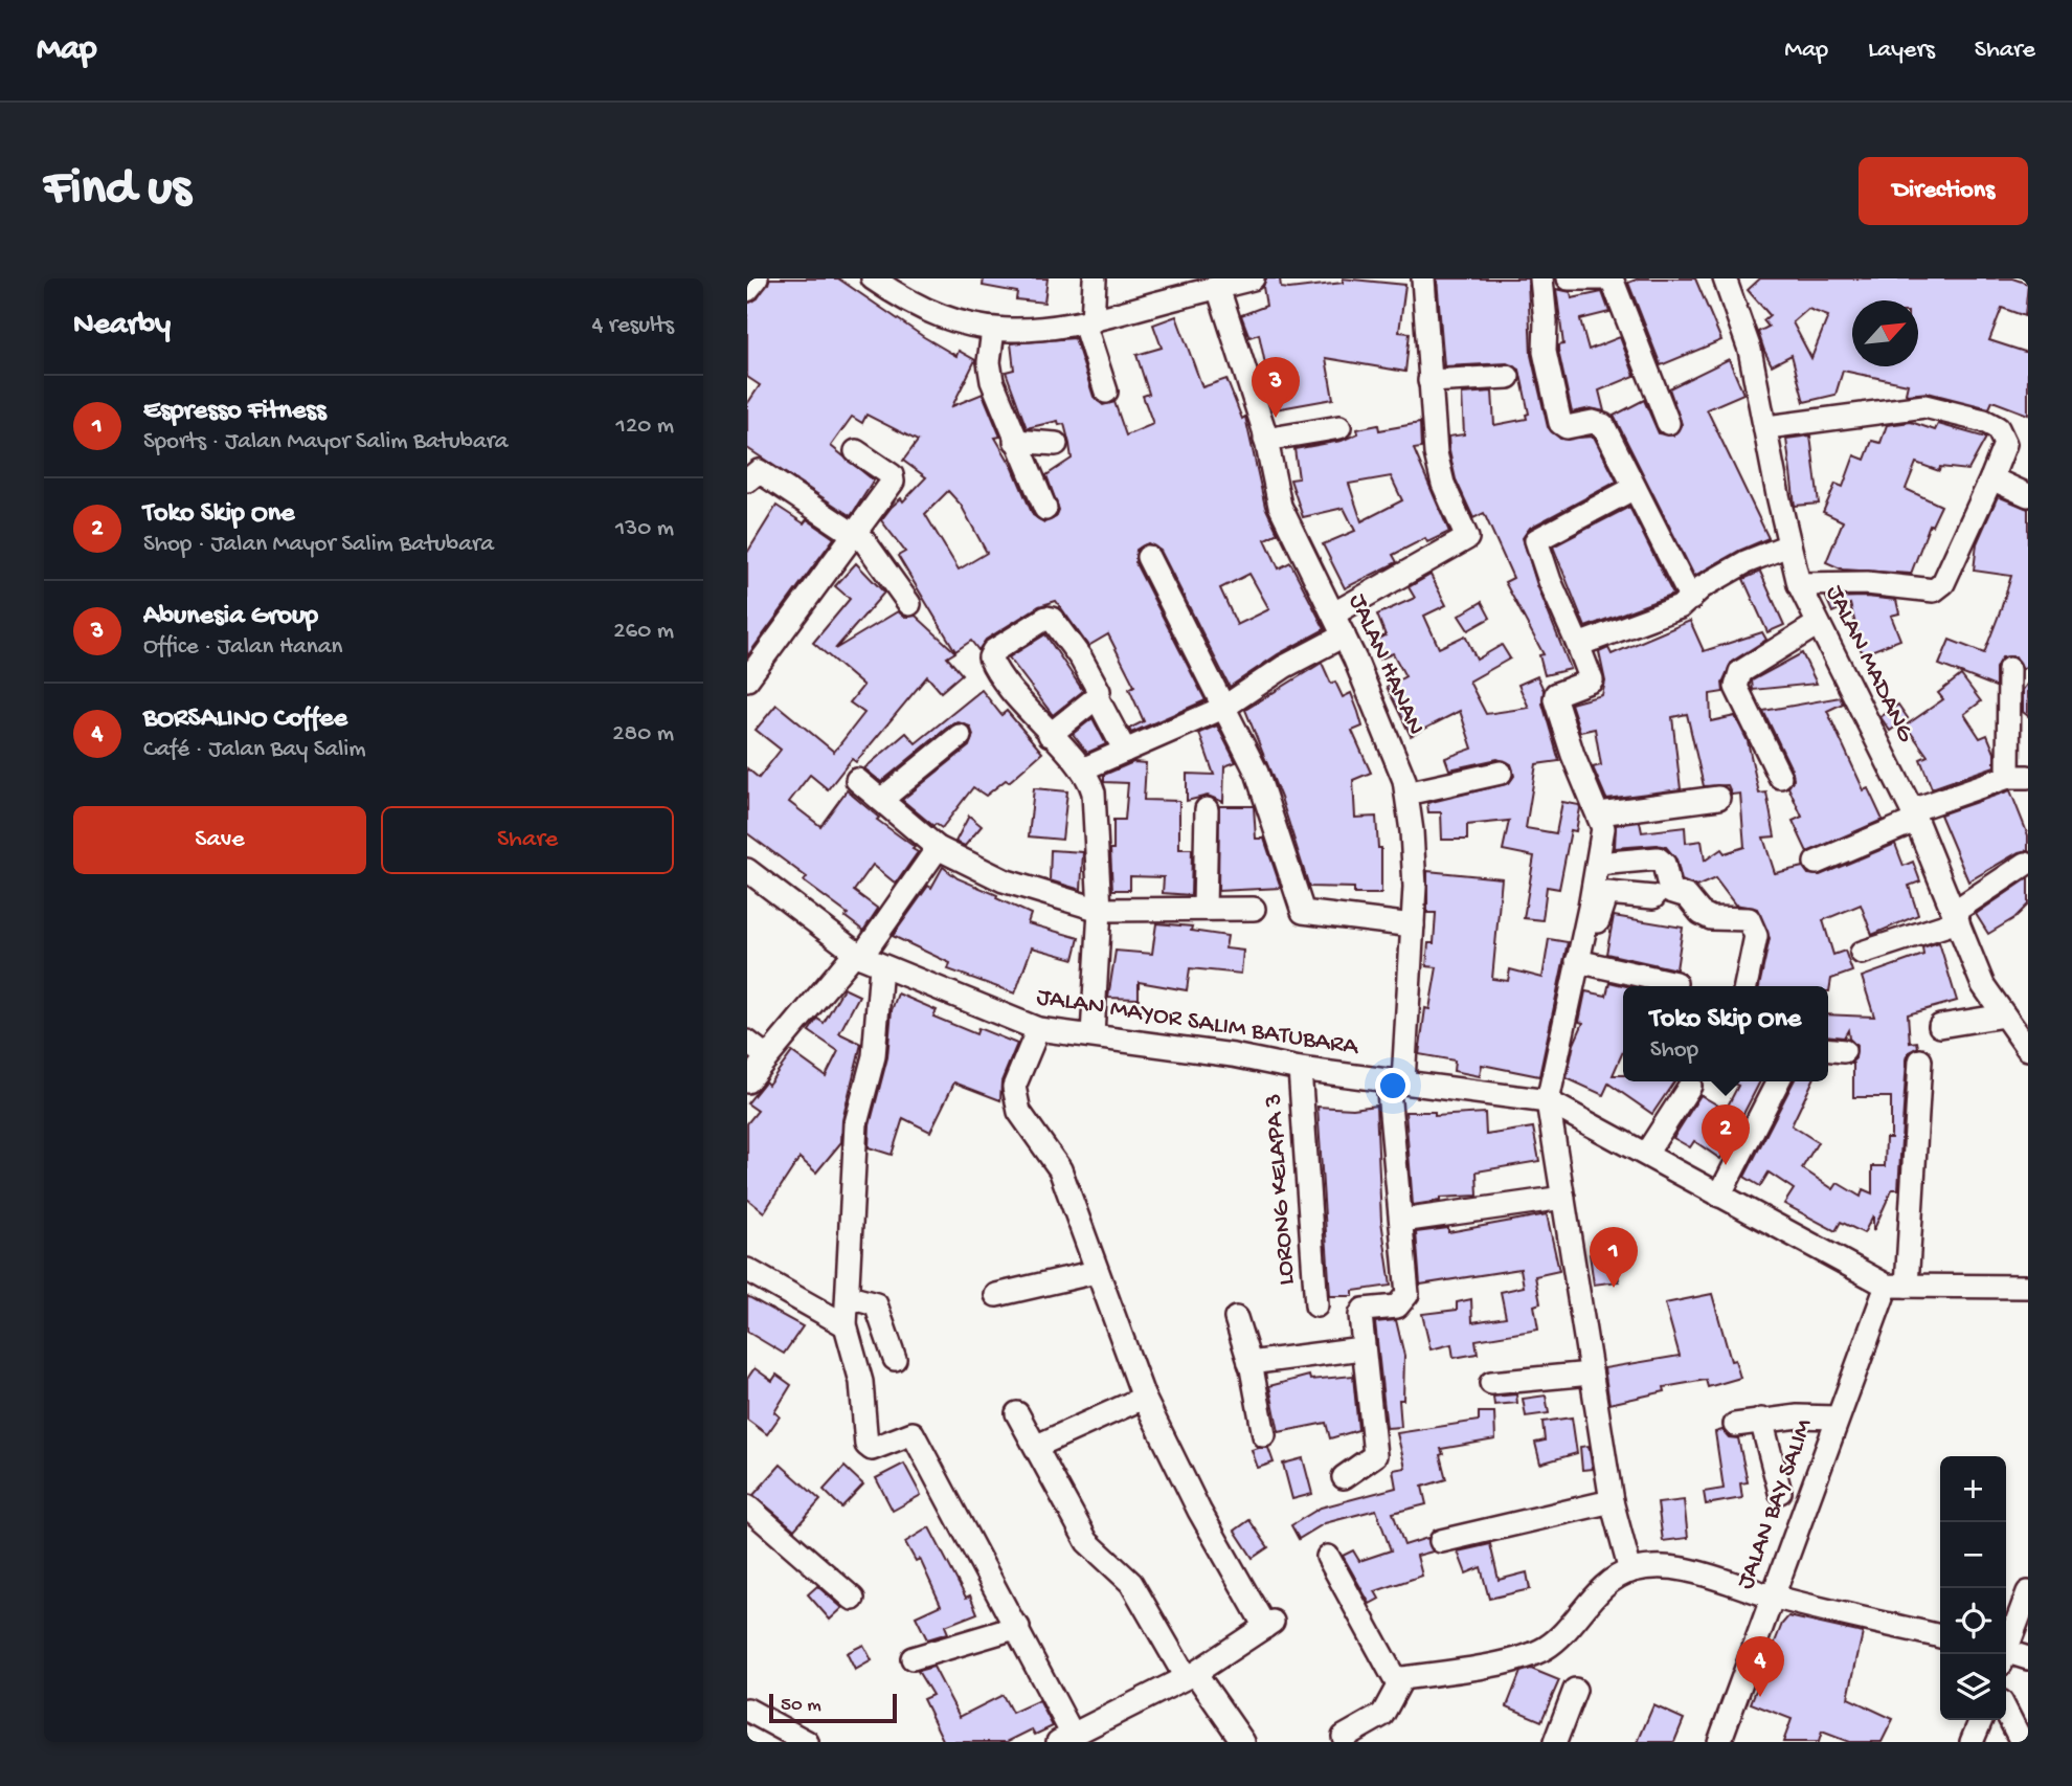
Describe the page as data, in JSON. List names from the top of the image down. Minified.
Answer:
{"streets":{"street":["JALAN MADANG","JALAN HANAN","JALAN MAYOR SALIM BATUBARA","LORONG KELAPA 3","JALAN BAY SALIM"]},"crossings":[["JALAN HANAN","JALAN MAYOR SALIM BATUBARA"],["JALAN MAYOR SALIM BATUBARA","LORONG KELAPA 3"],["JALAN MAYOR SALIM BATUBARA","JALAN BAY SALIM"]],"scale_bar":"50 m","north":"top right","page":{"header":"Map","nav":["Map","Layers","Share"],"buttons":["Directions",["Save","Share"]],"title":"Find us","heading":["Nearby","4 results"],"pins":["3","2","1","4"],"list":[{"mark":"1","name":"Espresso Fitness","note":"Sports · Jalan Mayor Salim Batubara","value":"120 m"},{"mark":"2","name":"Toko Skip One","note":"Shop · Jalan Mayor Salim Batubara","value":"130 m"},{"mark":"3","name":"Abunesia Group","note":"Office · Jalan Hanan","value":"260 m"},{"mark":"4","name":"BORSALINO Coffee","note":"Café · Jalan Bay Salim","value":"280 m"}],"popup":["Toko Skip One","Shop"],"map_buttons":["+","−"],"scale":"50 m"}}
